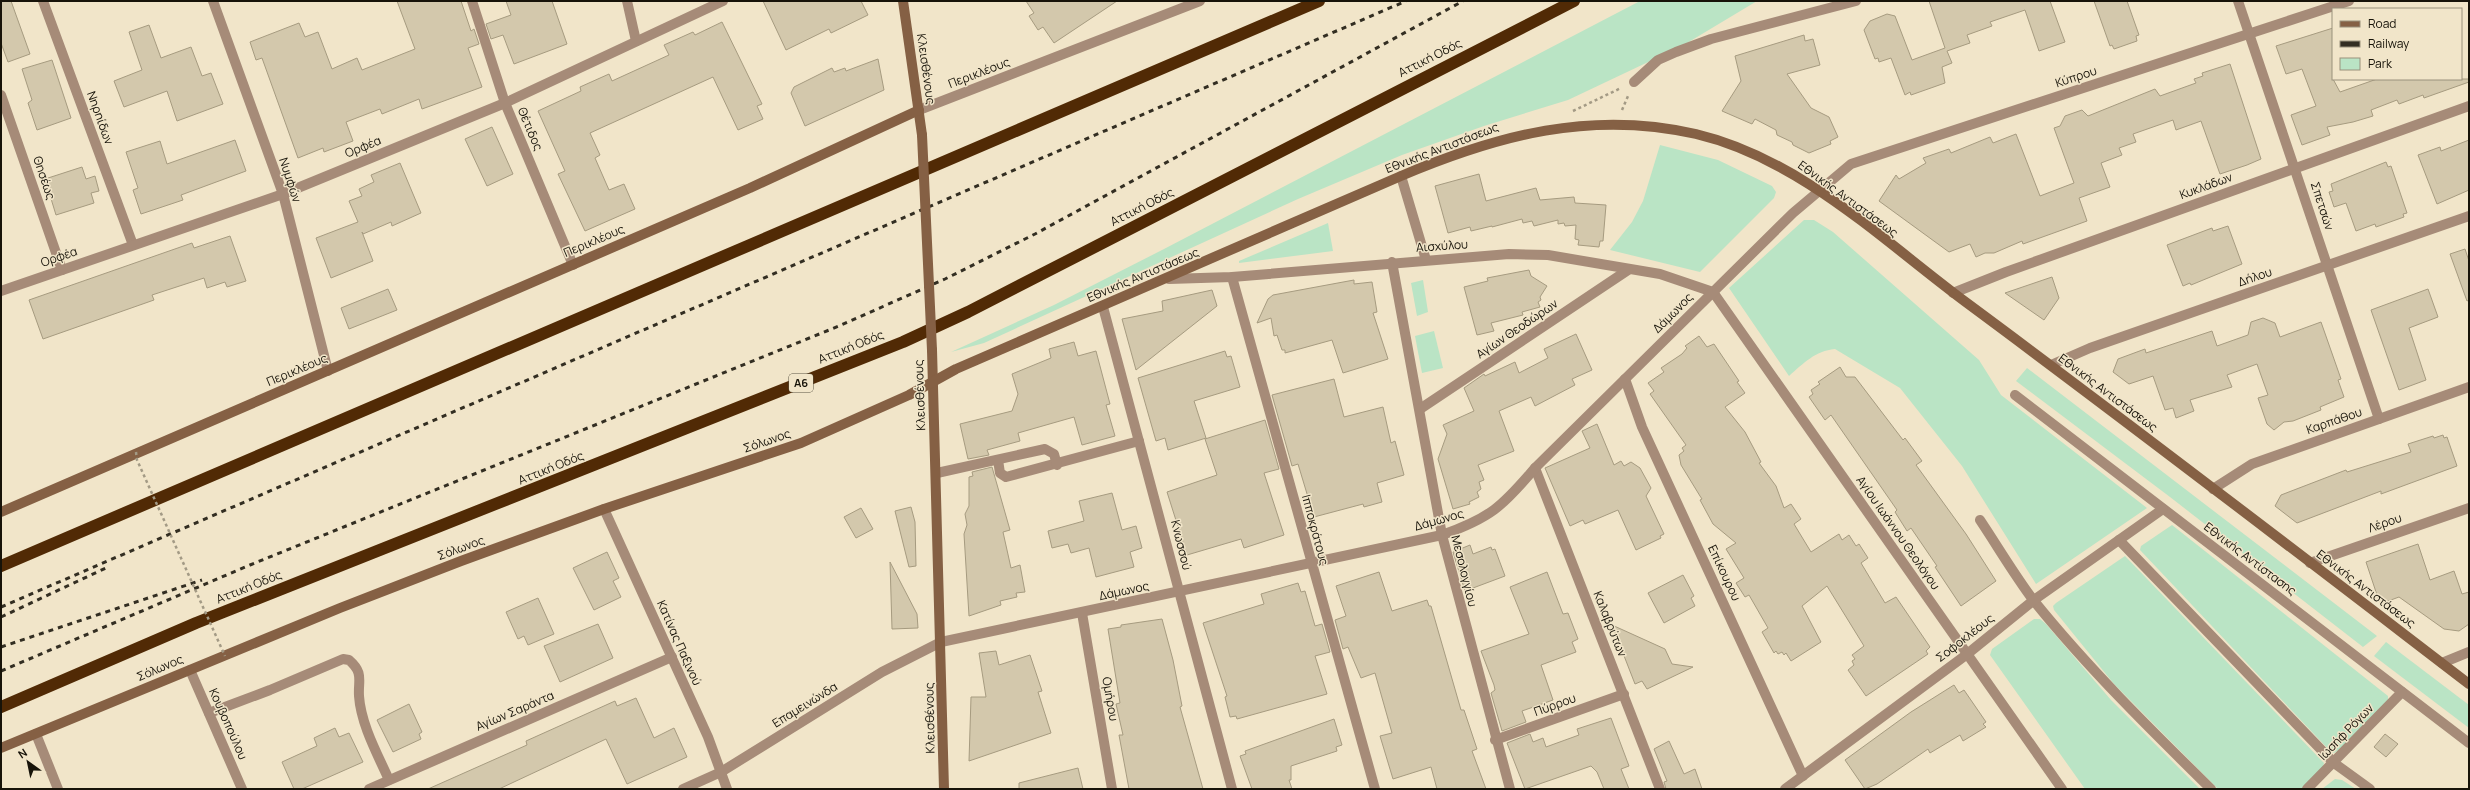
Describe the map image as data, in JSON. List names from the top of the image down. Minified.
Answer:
{"streets":{"highway":["Αττική Οδός","Α6"],"street":["Κλεισθένους","Περικλέους","Κύπρου","Νηρηίδων","Θέτιδος","Ορφέα","Εθνικής Αντιστάσεως","Θησέως","Νυμφών","Κυκλάδων","Σπετσών","Αισχύλου","Δήλου","Δάμωνος","Αγίων Θεοδώρων","Καρπάθου","Σόλωνος","Λέρου","Ιπποκράτους","Αγίου Ιωάννου Θεολόγου","Κνωσσού","Εθνικής Αντίστασης","Μεσολογγίου","Επίκουρου","Καλαβρύτων","Σοφοκλέους","Κατίνας Παξινού","Ομήρου","Επαμεινώνδα","Πύρρου","Αγίων Σαράντα","Κουβοπούλου","Ιωσήφ Ρόγων"]},"crossings":[["Κλεισθένους","Περικλέους"],["Κλεισθένους","Εθνικής Αντιστάσεως"],["Κλεισθένους","Δάμωνος"],["Κλεισθένους","Σόλωνος"],["Κλεισθένους","Επαμεινώνδα"],["Περικλέους","Θέτιδος"],["Περικλέους","Νυμφών"],["Κύπρου","Εθνικής Αντιστάσεως"],["Κύπρου","Σπετσών"],["Κύπρου","Δάμωνος"],["Νηρηίδων","Ορφέα"],["Θέτιδος","Ορφέα"],["Ορφέα","Θησέως"],["Ορφέα","Νυμφών"],["Εθνικής Αντιστάσεως","Κυκλάδων"],["Εθνικής Αντιστάσεως","Αισχύλου"],["Εθνικής Αντιστάσεως","Δήλου"],["Εθνικής Αντιστάσεως","Δάμωνος"],["Εθνικής Αντιστάσεως","Καρπάθου"],["Εθνικής Αντιστάσεως","Σόλωνος"],["Εθνικής Αντιστάσεως","Λέρου"],["Εθνικής Αντιστάσεως","Κνωσσού"],["Κυκλάδων","Σπετσών"],["Σπετσών","Δήλου"],["Σπετσών","Καρπάθου"],["Αισχύλου","Δάμωνος"],["Αισχύλου","Αγίων Θεοδώρων"],["Αισχύλου","Ιπποκράτους"],["Αισχύλου","Αγίου Ιωάννου Θεολόγου"],["Αισχύλου","Μεσολογγίου"],["Δάμωνος","Ιπποκράτους"],["Δάμωνος","Αγίου Ιωάννου Θεολόγου"],["Δάμωνος","Κνωσσού"],["Δάμωνος","Μεσολογγίου"],["Δάμωνος","Επίκουρου"],["Δάμωνος","Καλαβρύτων"],["Δάμωνος","Ομήρου"],["Δάμωνος","Επαμεινώνδα"],["Αγίων Θεοδώρων","Μεσολογγίου"],["Σόλωνος","Κατίνας Παξινού"],["Σόλωνος","Κουβοπούλου"],["Αγίου Ιωάννου Θεολόγου","Σοφοκλέους"],["Εθνικής Αντίστασης","Σοφοκλέους"],["Εθνικής Αντίστασης","Ιωσήφ Ρόγων"],["Μεσολογγίου","Πύρρου"],["Επίκουρου","Σοφοκλέους"],["Καλαβρύτων","Πύρρου"],["Κατίνας Παξινού","Επαμεινώνδα"],["Κατίνας Παξινού","Αγίων Σαράντα"]],"legend":["Road","Railway","Park"],"north":"top left"}
